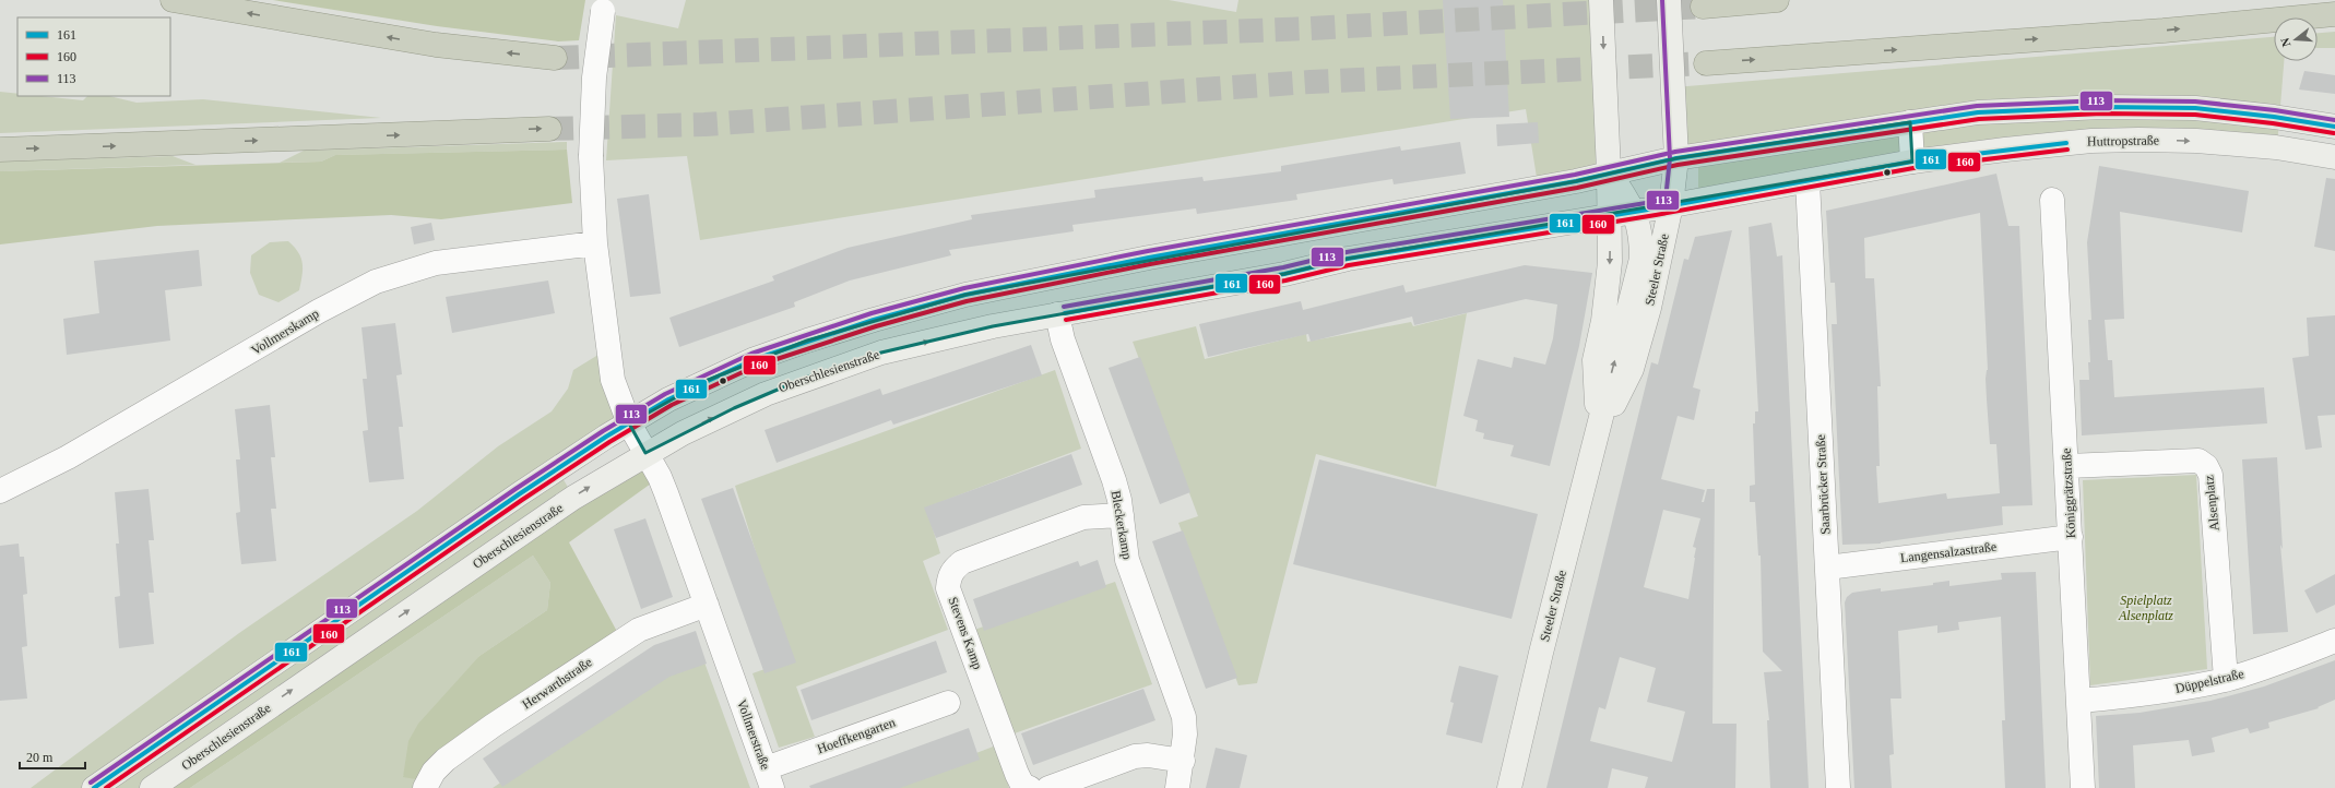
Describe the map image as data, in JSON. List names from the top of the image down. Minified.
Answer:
{"streets":{"main road":["Huttropstraße","Steeler Straße","Oberschlesienstraße"],"street":["Vollmerskamp","Saarbrücker Straße","Königgrätzstraße","Alsenplatz","Bleckerkamp","Langensalzastraße","Stevens Kamp","Düppelstraße","Herwarthstraße","Vollmerstraße","Hoeffkengarten"]},"crossings":[["Huttropstraße","Steeler Straße"],["Huttropstraße","Oberschlesienstraße"],["Huttropstraße","Saarbrücker Straße"],["Steeler Straße","Oberschlesienstraße"],["Vollmerskamp","Vollmerstraße"],["Oberschlesienstraße","Bleckerkamp"],["Oberschlesienstraße","Vollmerstraße"],["Saarbrücker Straße","Langensalzastraße"],["Königgrätzstraße","Alsenplatz"],["Königgrätzstraße","Langensalzastraße"],["Königgrätzstraße","Düppelstraße"],["Alsenplatz","Düppelstraße"],["Bleckerkamp","Stevens Kamp"],["Herwarthstraße","Vollmerstraße"],["Vollmerstraße","Hoeffkengarten"]],"parks":["Spielplatz Alsenplatz"],"lines":["transit line 113","transit line 161","transit line 160"],"legend":["161","160","113"],"scale_bar":"20 m","north":"left"}
